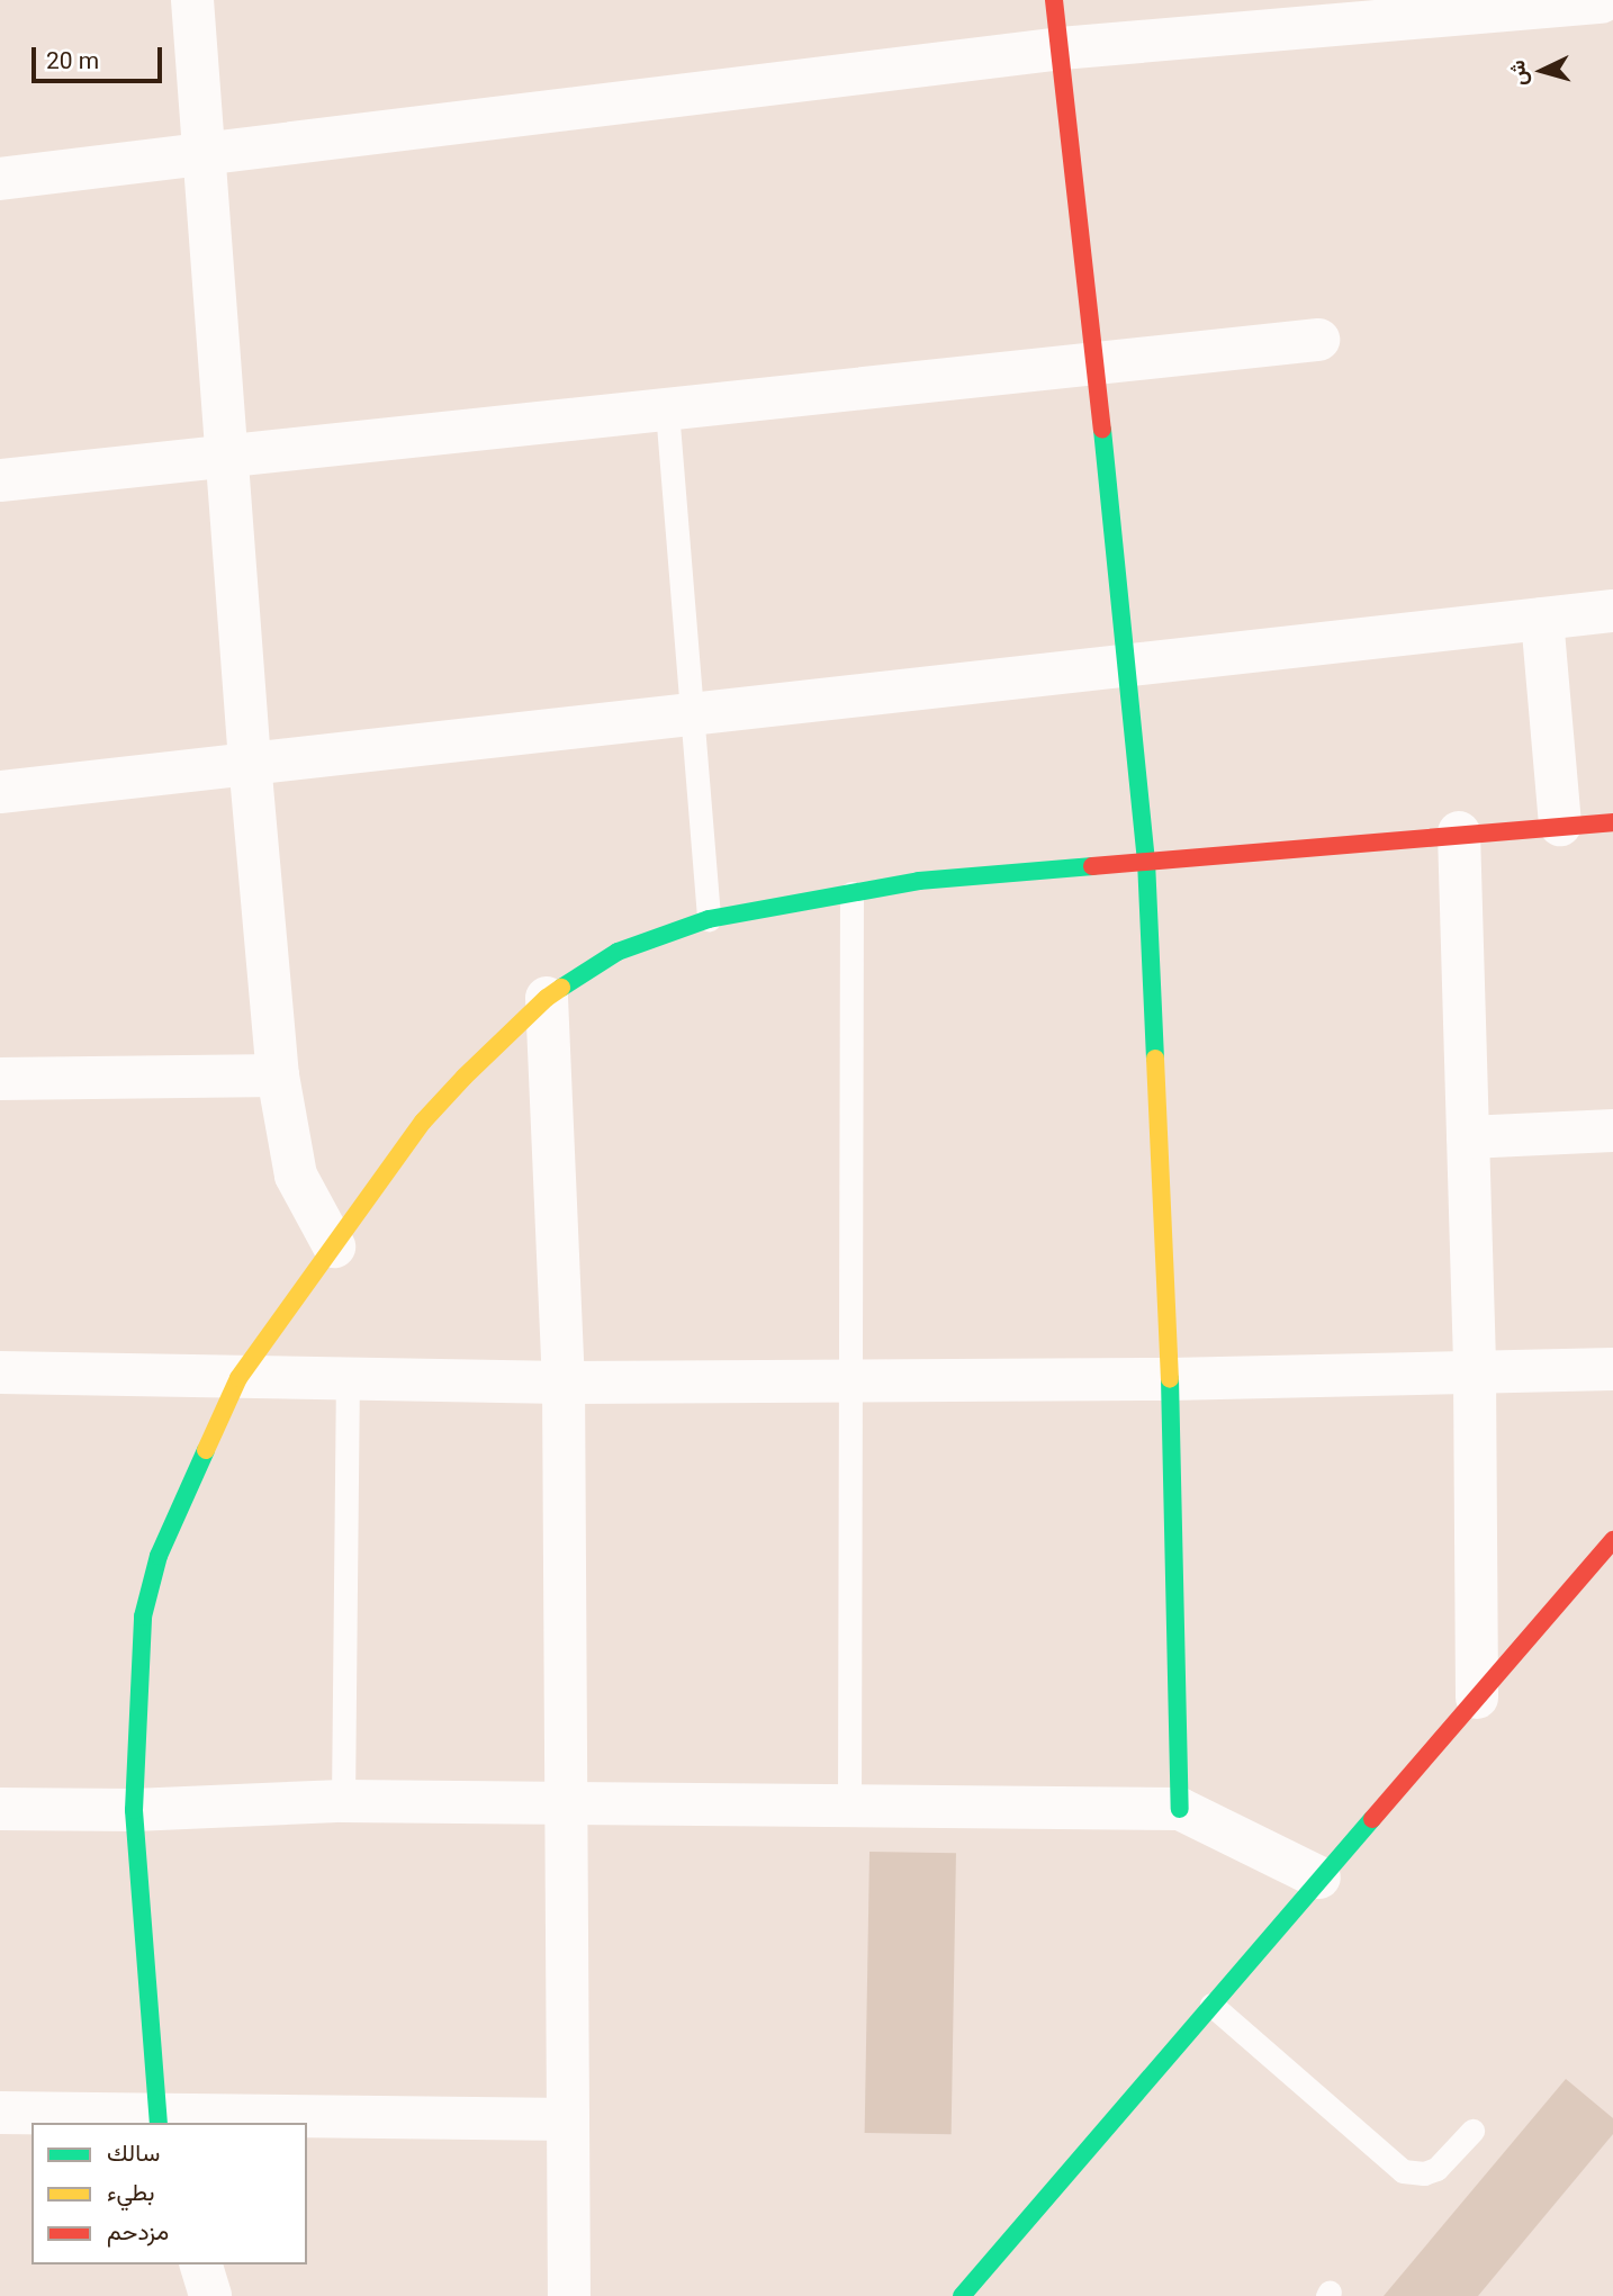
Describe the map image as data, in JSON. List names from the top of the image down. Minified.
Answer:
{"legend":["سالك","بطيء","مزدحم"],"scale_bar":"20 m","north":"left"}
